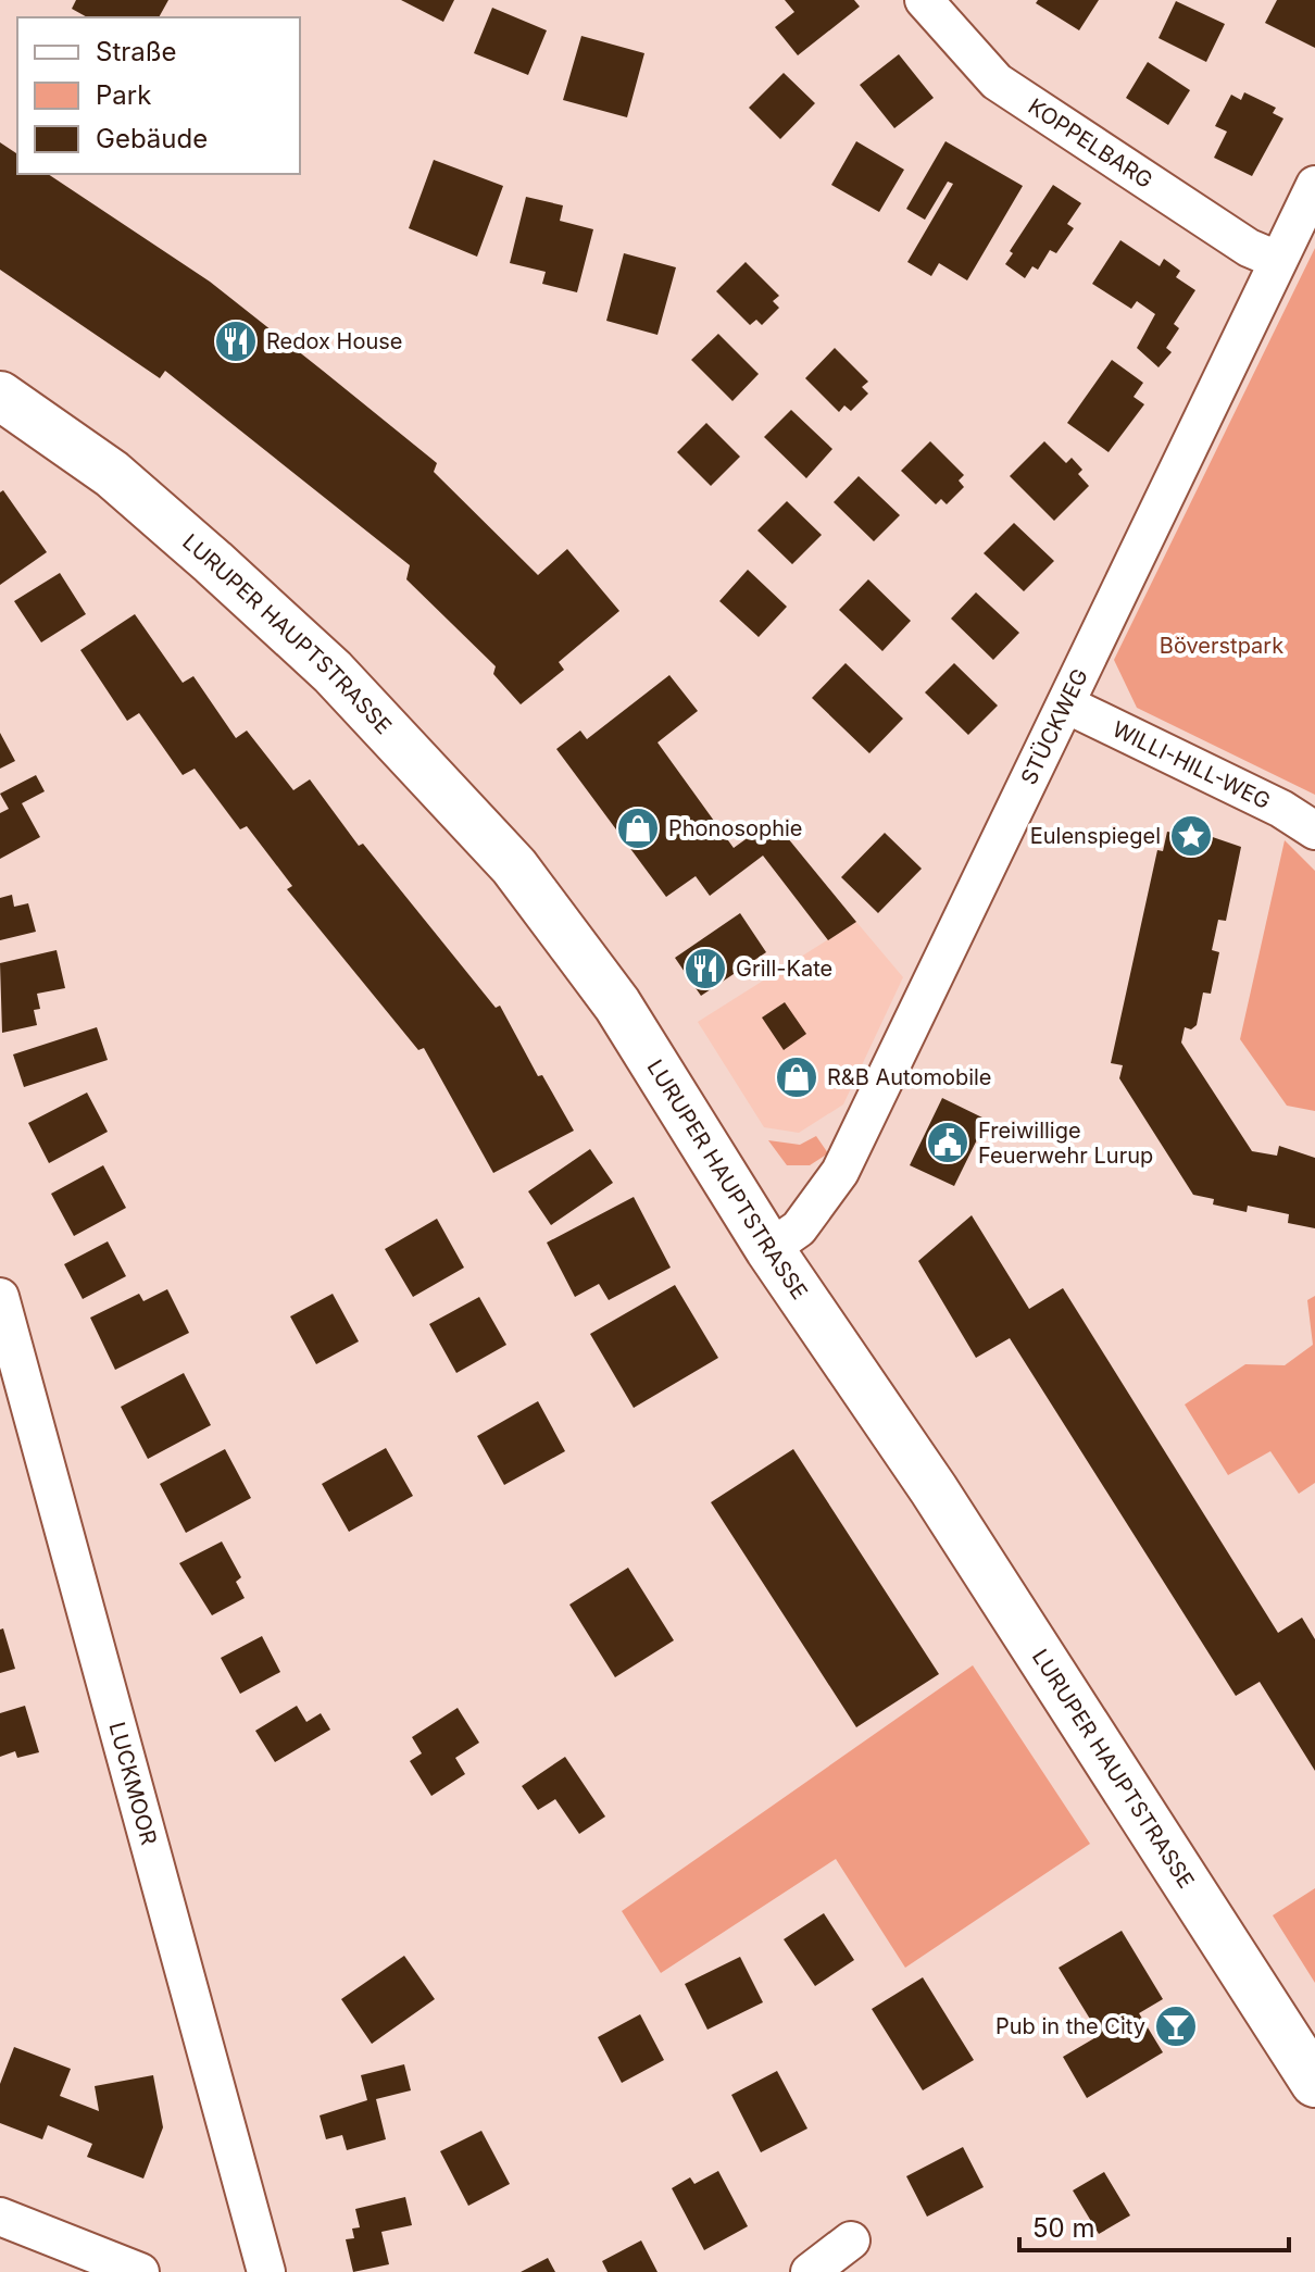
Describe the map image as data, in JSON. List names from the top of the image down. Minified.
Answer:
{"streets":{"main road":["LURUPER HAUPTSTRASSE"],"street":["KOPPELBARG","STÜCKWEG","WILLI-HILL-WEG","LUCKMOOR"]},"crossings":[["KOPPELBARG","STÜCKWEG"],["LURUPER HAUPTSTRASSE","STÜCKWEG"],["STÜCKWEG","WILLI-HILL-WEG"]],"parks":["Böverstpark"],"places":{"restaurant":["Redox House","Grill-Kate"],"shop":["Phonosophie","R&B Automobile"],"place":["Eulenspiegel"],"public building":["Freiwillige Feuerwehr Lurup"],"bar":["Pub in the City"]},"legend":["Straße","Park","Gebäude"],"scale_bar":"50 m"}
